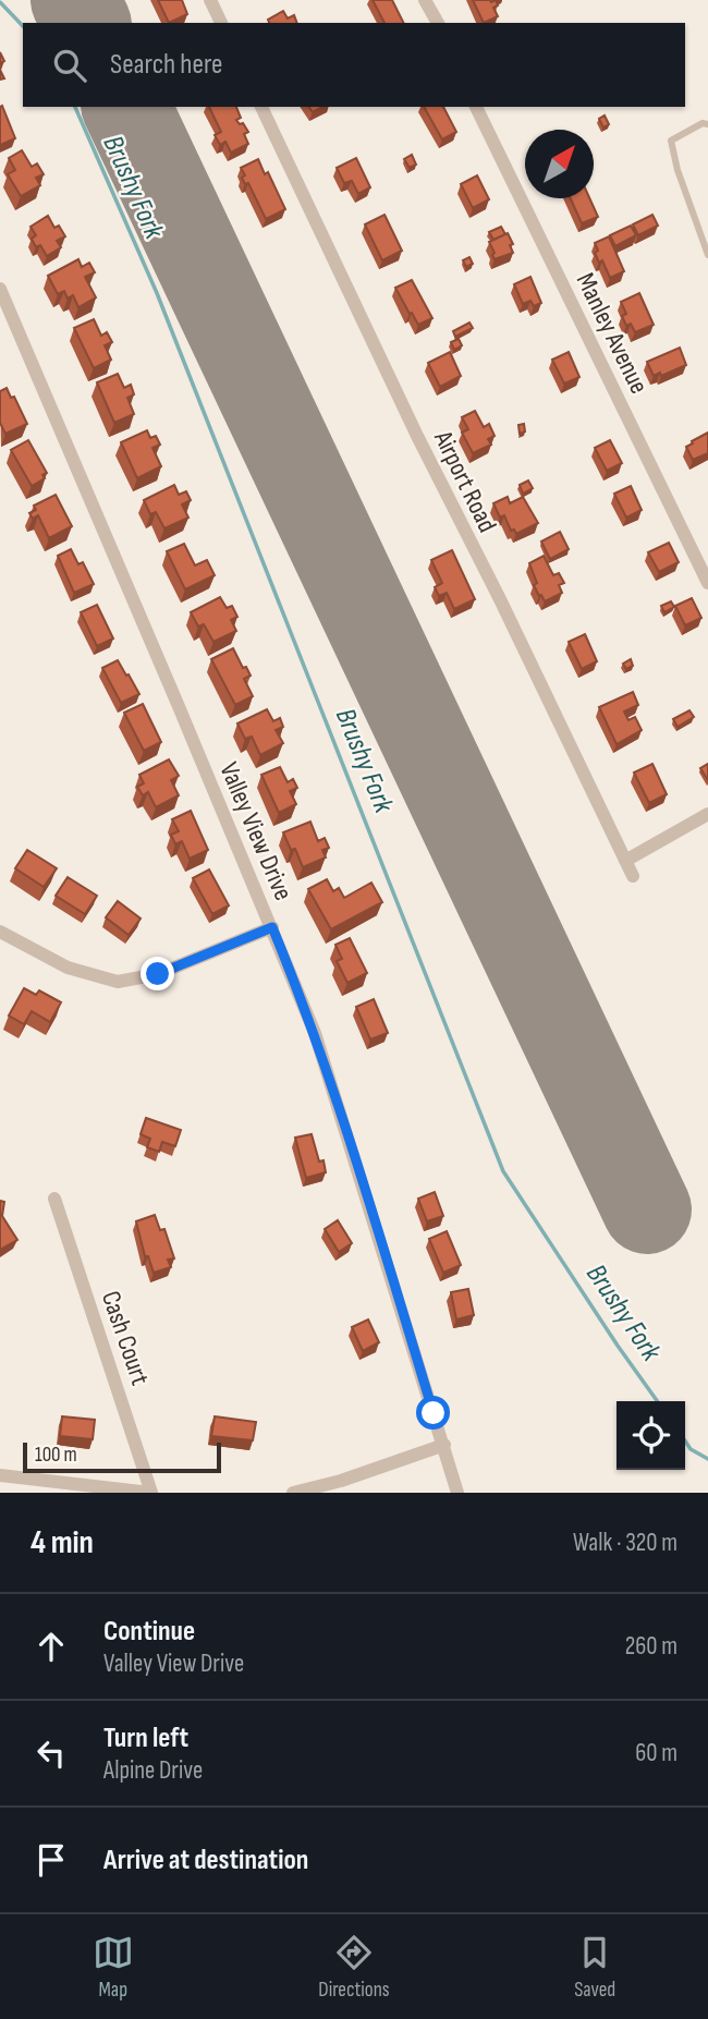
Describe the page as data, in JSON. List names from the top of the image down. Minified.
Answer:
{"streets":{"street":["Manley Avenue","Airport Road","Valley View Drive","Cash Court"]},"water":["Brushy Fork"],"scale_bar":"100 m","north":"top right","page":{"search":"Search here","scale":"100 m","heading":["4 min","Walk · 320 m"],"list":[["Continue","Valley View Drive","260 m"],["Turn left","Alpine Drive","60 m"],"Arrive at destination"],"nav":["Map","Directions","Saved"]}}
